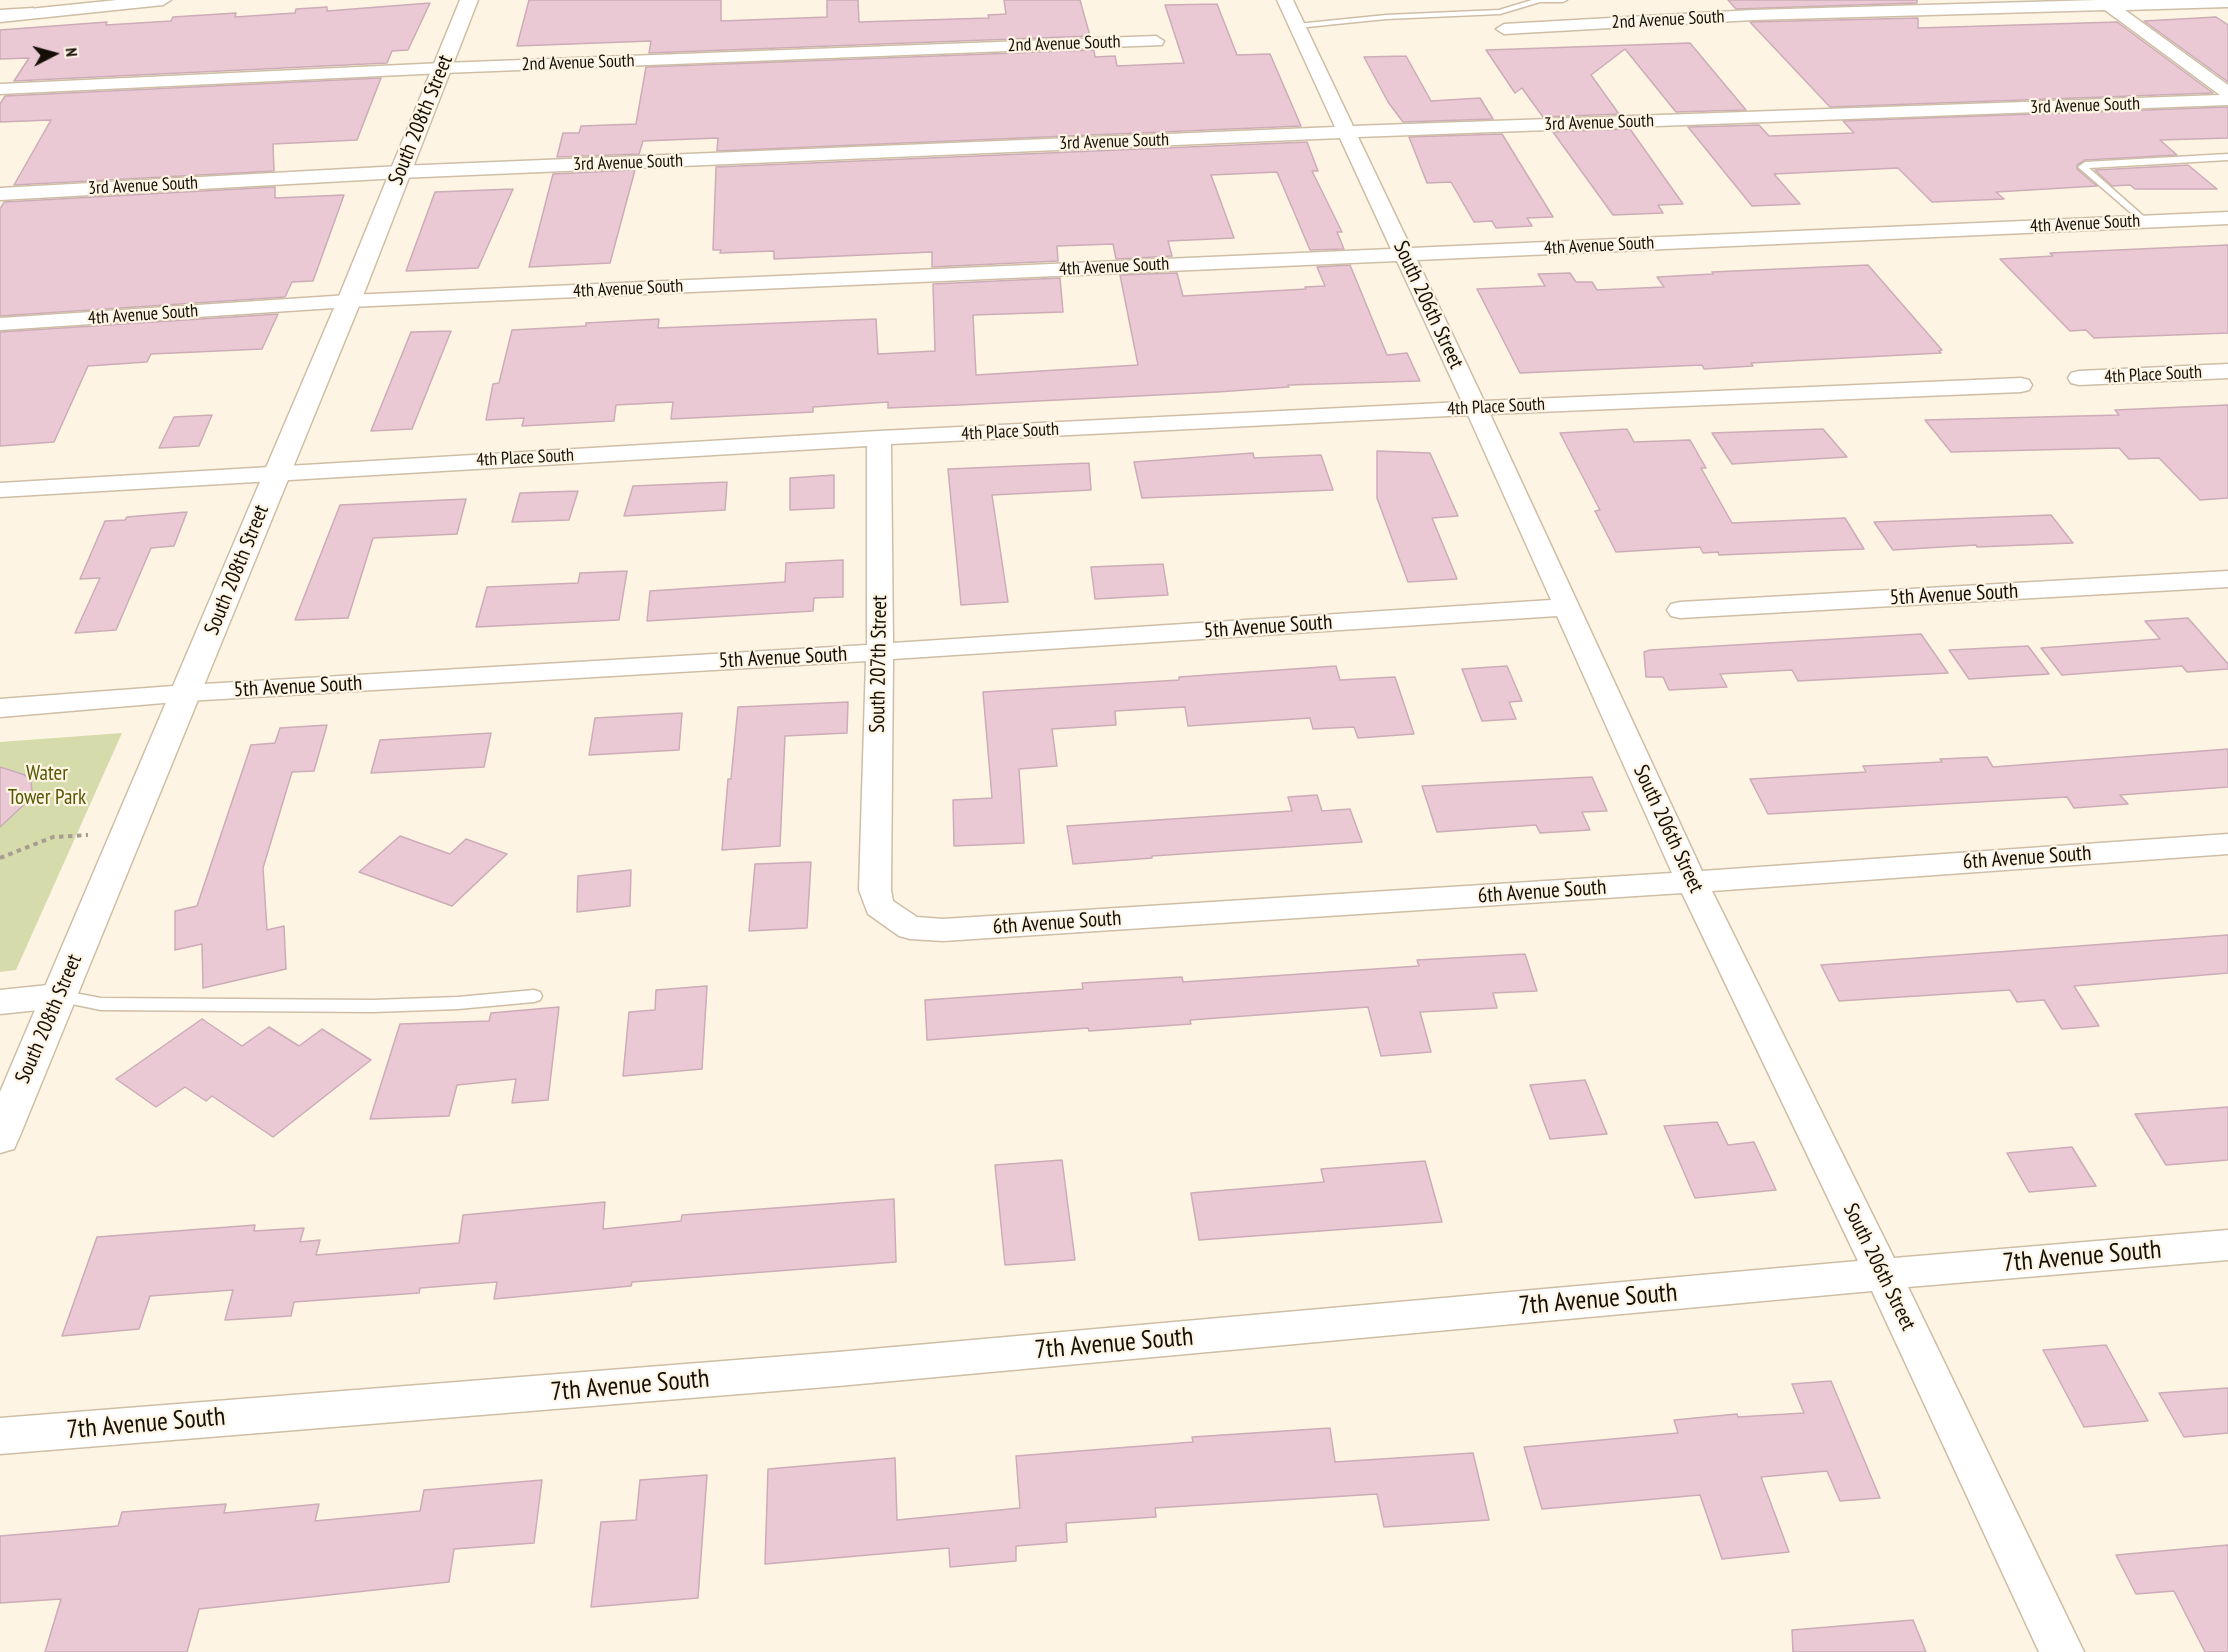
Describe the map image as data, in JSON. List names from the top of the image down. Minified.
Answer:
{"streets":{"street":["2nd Avenue South","3rd Avenue South","South 208th Street","4th Avenue South","South 206th Street","4th Place South","5th Avenue South","South 207th Street","6th Avenue South","7th Avenue South"]},"crossings":[["2nd Avenue South","South 208th Street"],["3rd Avenue South","South 208th Street"],["3rd Avenue South","South 206th Street"],["South 208th Street","4th Avenue South"],["South 208th Street","4th Place South"],["South 208th Street","5th Avenue South"],["4th Avenue South","South 206th Street"],["South 206th Street","4th Place South"],["South 206th Street","5th Avenue South"],["South 206th Street","6th Avenue South"],["South 206th Street","7th Avenue South"],["4th Place South","South 207th Street"],["5th Avenue South","South 207th Street"],["South 207th Street","6th Avenue South"]],"parks":["Water Tower Park"],"north":"right"}
